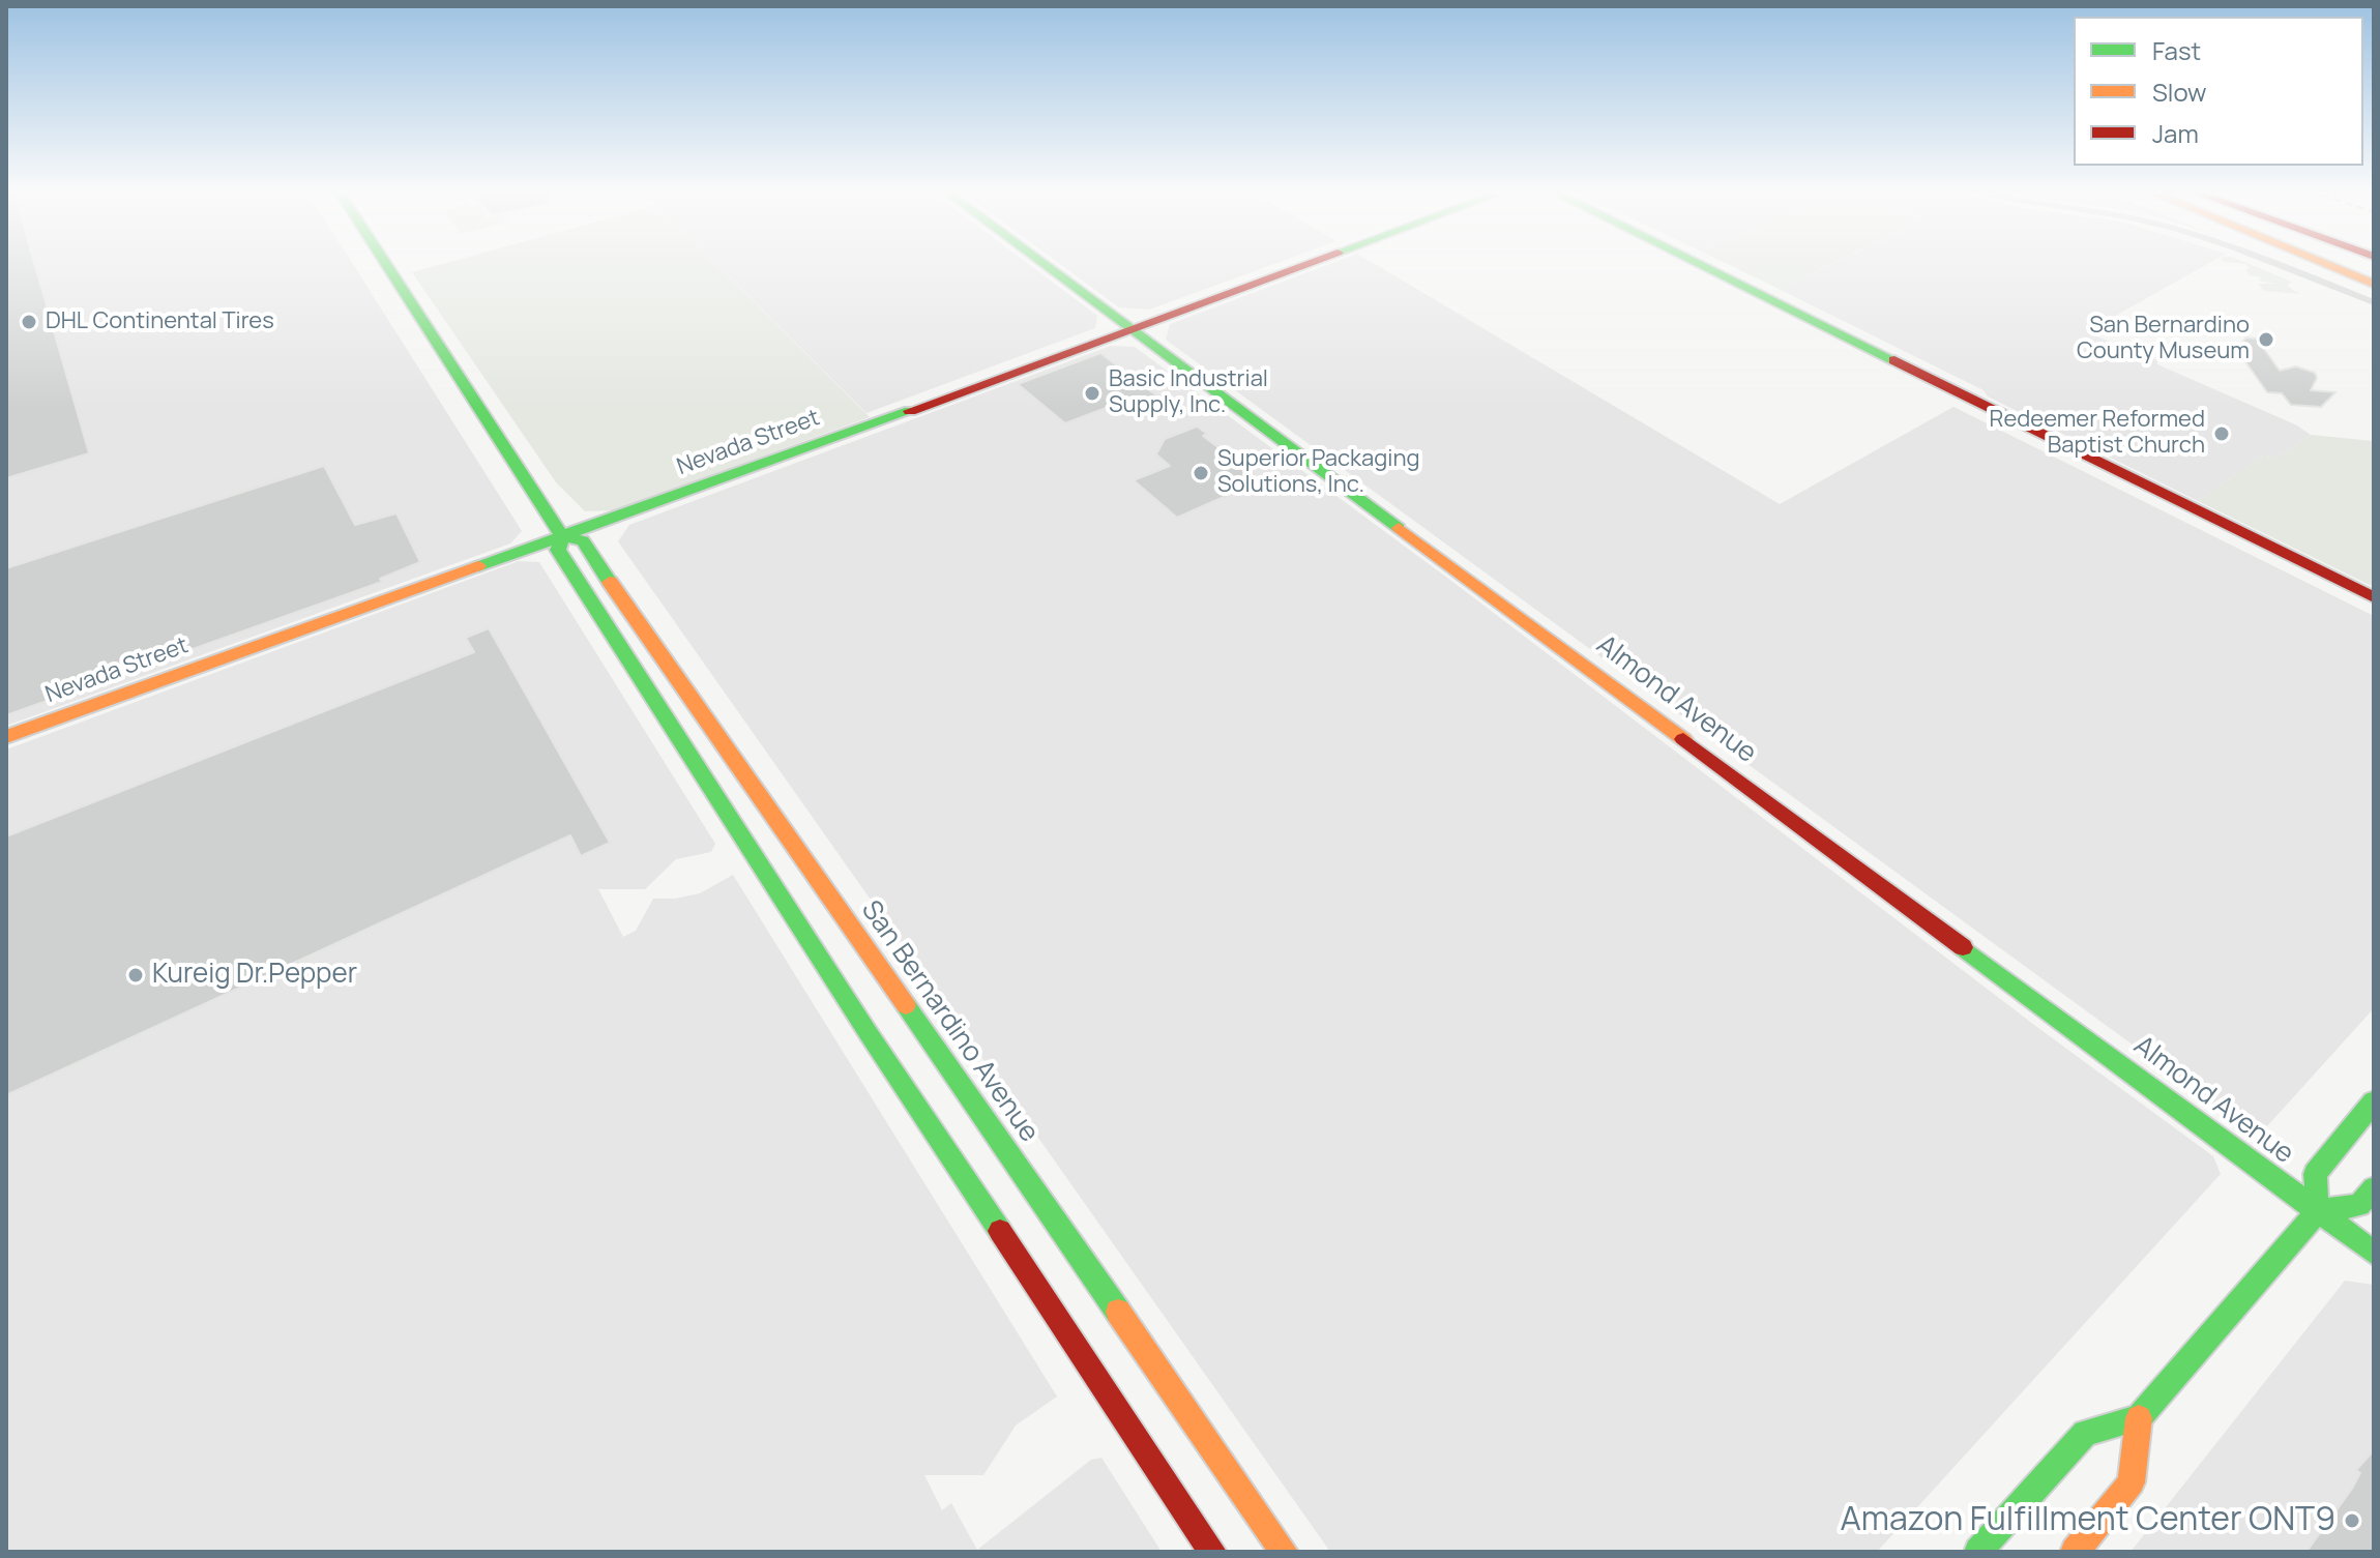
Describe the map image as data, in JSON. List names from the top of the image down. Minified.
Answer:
{"streets":{"main road":["Nevada Street","Almond Avenue","San Bernardino Avenue"]},"crossings":[["Nevada Street","Almond Avenue"],["Nevada Street","San Bernardino Avenue"]],"places":["DHL Continental Tires","San Bernardino County Museum","Basic Industrial Supply, Inc.","Redeemer Reformed Baptist Church","Superior Packaging Solutions, Inc.","Kureig Dr.Pepper","Amazon Fulfillment Center ONT9"],"legend":["Fast","Slow","Jam"]}
